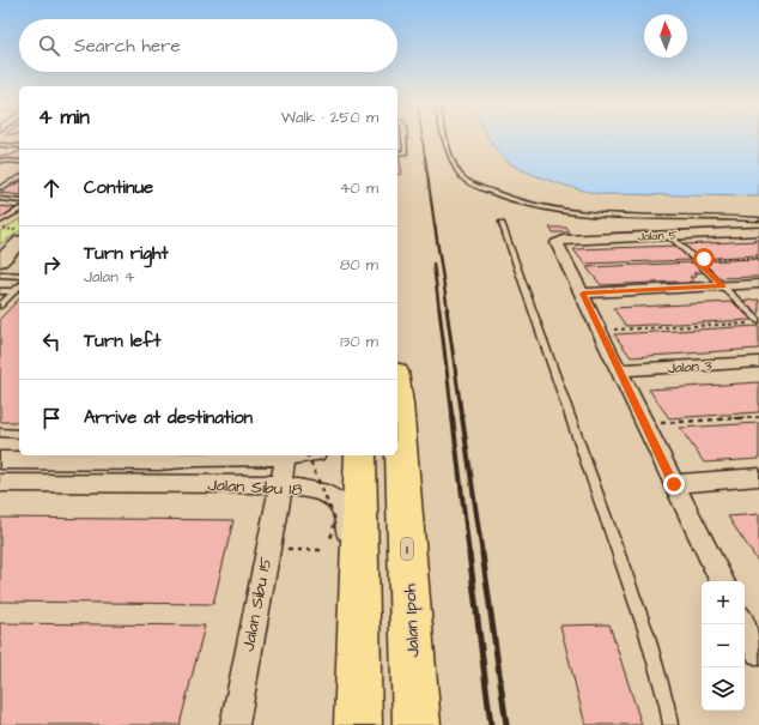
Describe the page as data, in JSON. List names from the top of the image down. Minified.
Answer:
{"streets":{"highway":["1","Jalan Ipoh"],"street":["Jalan 5","Jalan 3","Jalan Sibu 18","Jalan Sibu 15"]},"crossings":[["Jalan Sibu 18","Jalan Sibu 15"]],"north":"top","page":{"search":"Search here","heading":["4 min","Walk · 250 m"],"list":[["Continue","40 m"],["Turn right","Jalan 4","80 m"],["Turn left","130 m"],"Arrive at destination"],"map_buttons":["+","−"]}}
